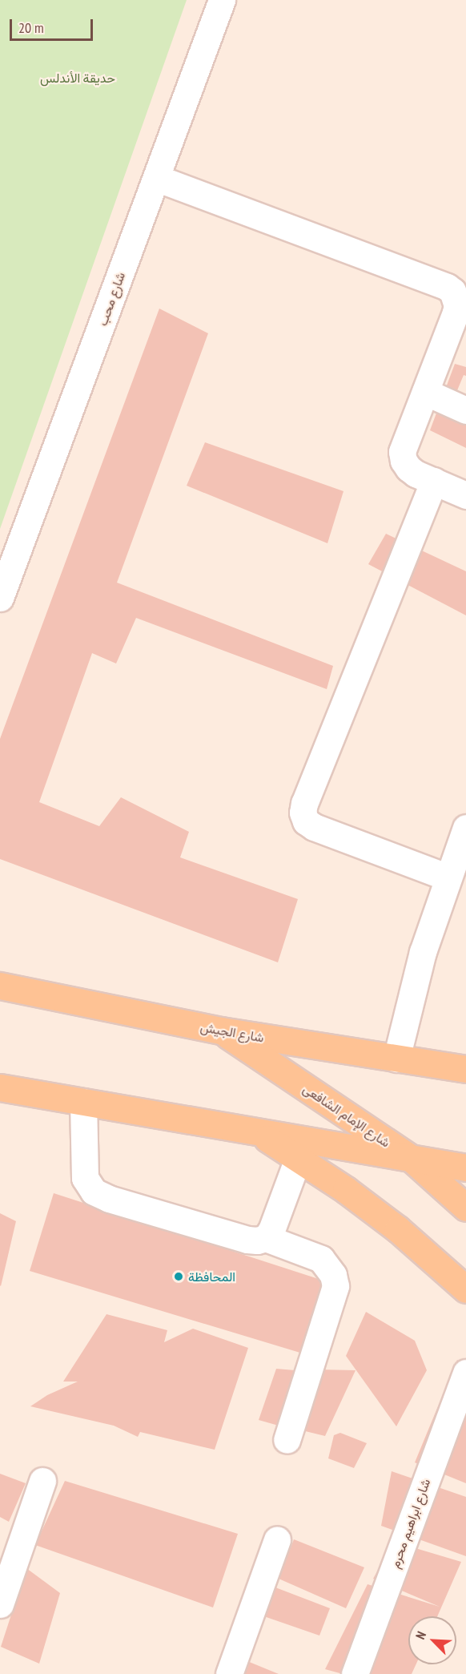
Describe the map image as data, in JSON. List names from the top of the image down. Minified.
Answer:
{"streets":{"main road":["شارع الجيش","شارع الإمام الشافعى"],"street":["شارع محب","شارع ابراهيم محرم"]},"crossings":[["شارع الجيش","شارع الإمام الشافعى"]],"parks":["حديقة الأندلس"],"places":["المحافظة"],"scale_bar":"20 m","north":"top left"}
